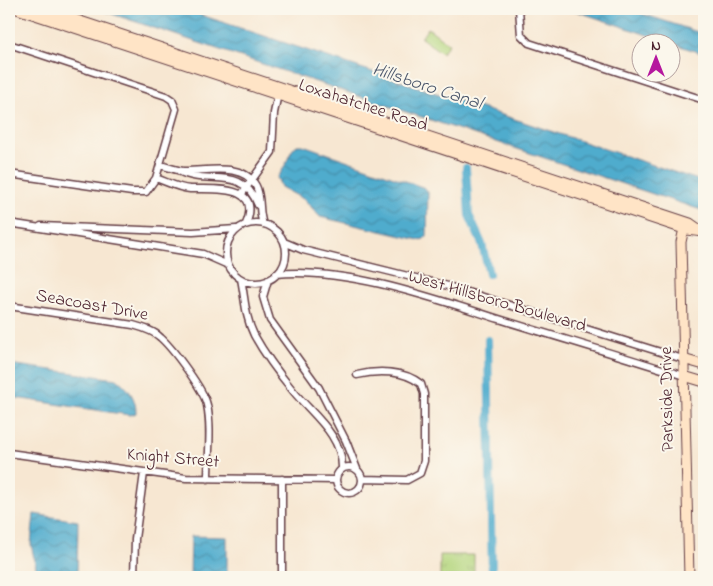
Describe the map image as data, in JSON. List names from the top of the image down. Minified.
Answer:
{"streets":{"main road":["Loxahatchee Road","West Hillsboro Boulevard","Parkside Drive"],"street":["Seacoast Drive","Knight Street"]},"crossings":[["Loxahatchee Road","Parkside Drive"],["West Hillsboro Boulevard","Parkside Drive"],["Seacoast Drive","Knight Street"]],"water":["Hillsboro Canal"],"north":"top"}
